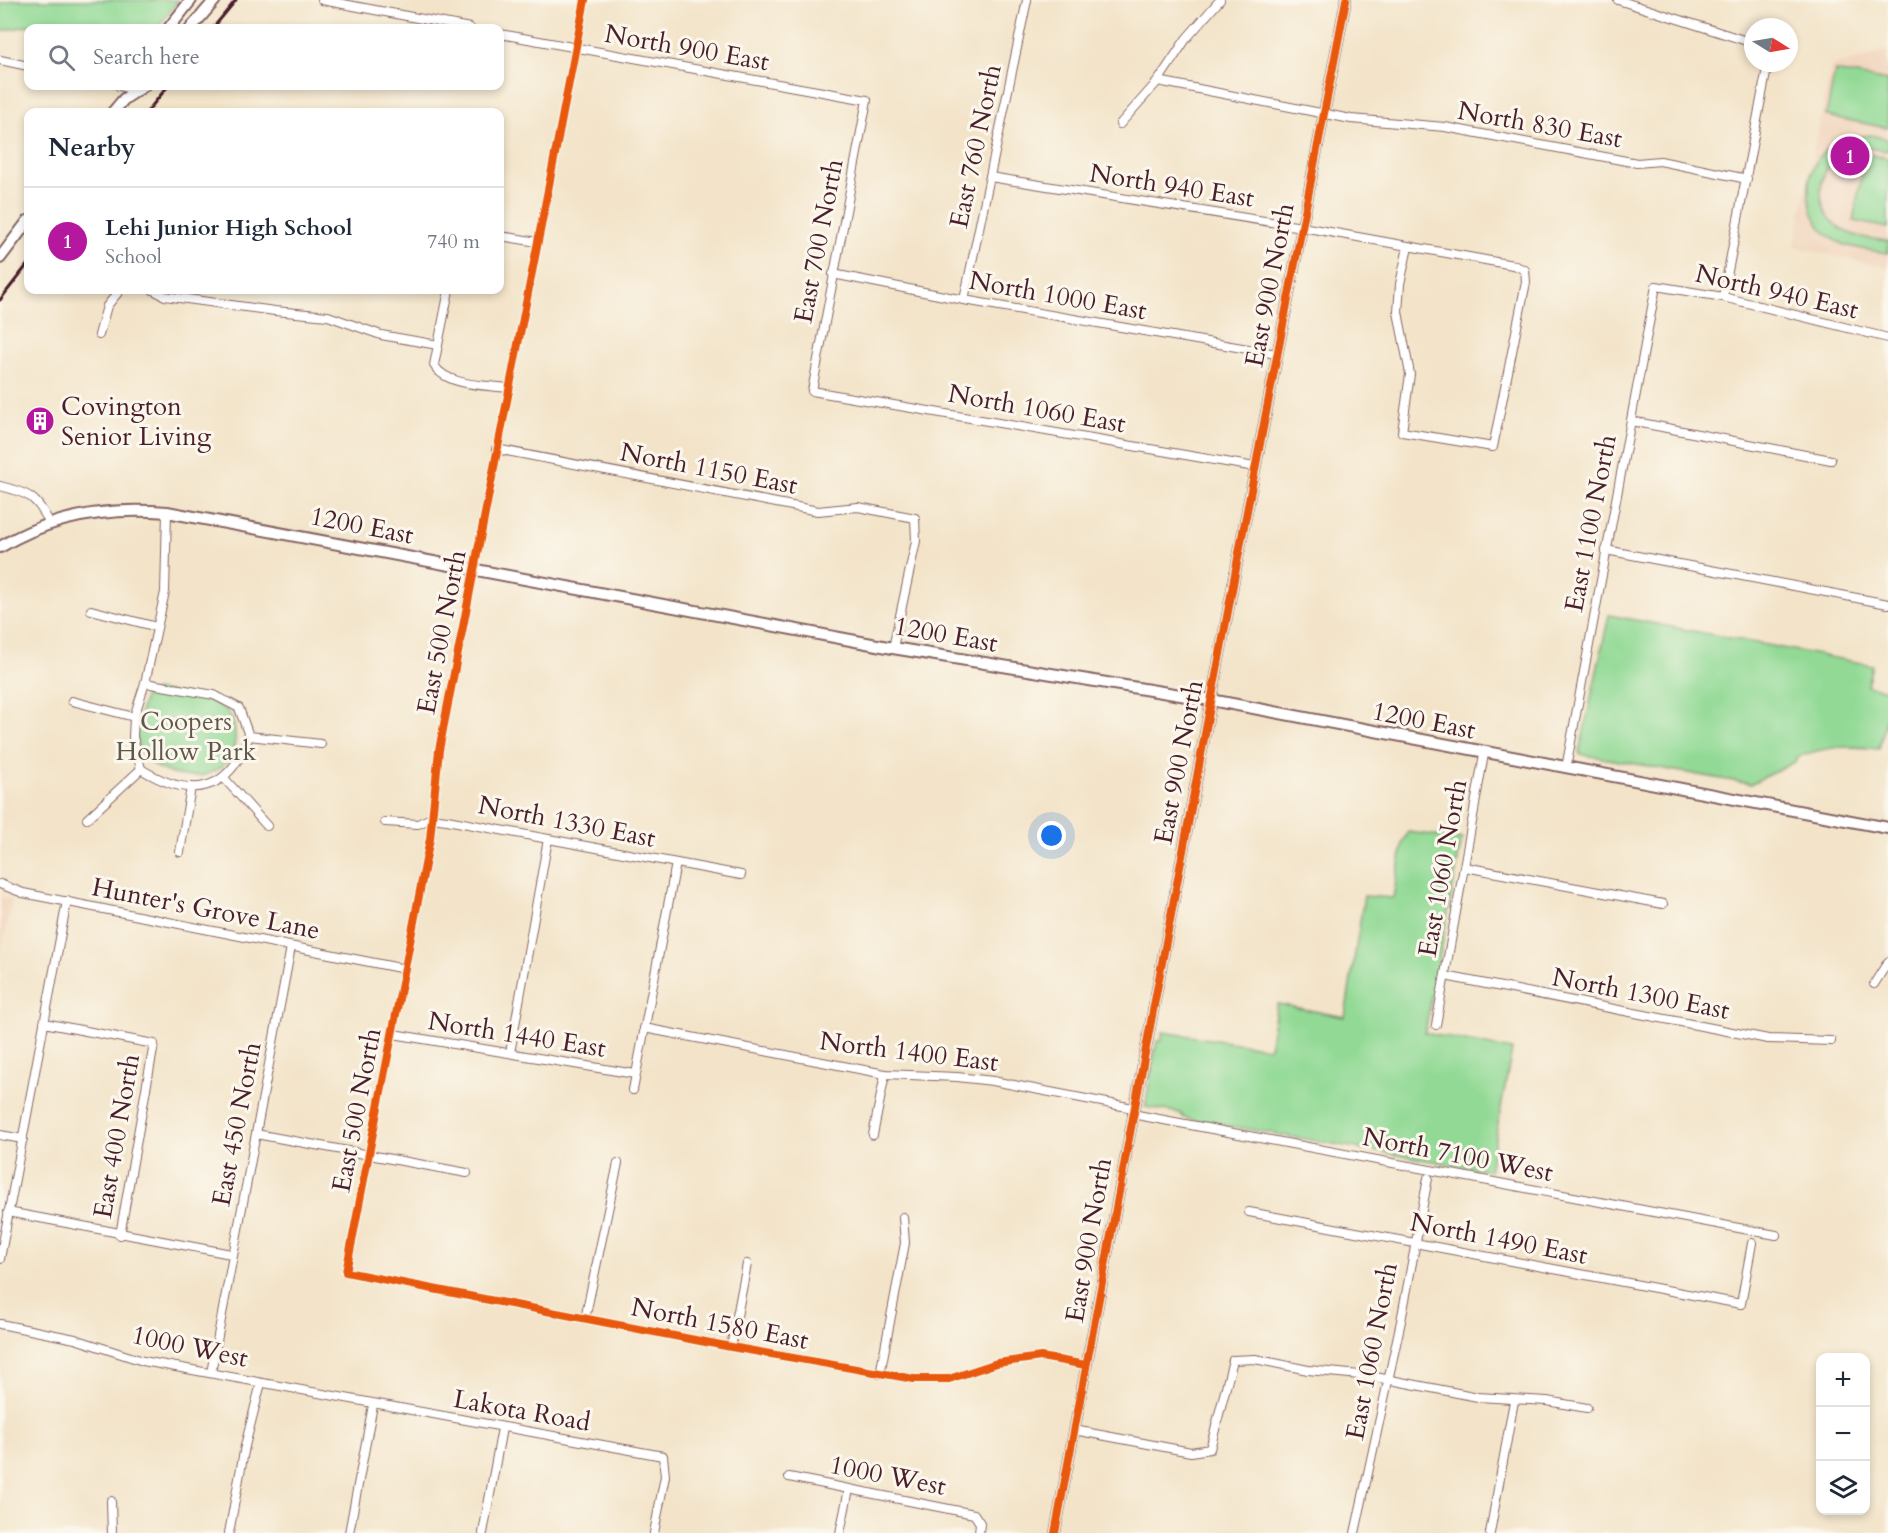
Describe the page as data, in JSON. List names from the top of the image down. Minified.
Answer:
{"streets":{"main road":["1200 East"],"street":["North 900 East","North 830 East","East 760 North","North 940 East","East 700 North","East 900 North","North 1000 East","North 1060 East","North 1150 East","East 1100 North","East 500 North","North 1330 East","East 1060 North","Hunter's Grove Lane","North 1300 East","North 1440 East","North 1400 East","East 450 North","East 400 North","North 7100 West","North 1490 East","North 1580 East","1000 West","Lakota Road"]},"crossings":[["North 900 East","East 700 North"],["North 900 East","East 500 North"],["North 830 East","East 900 North"],["East 760 North","North 940 East"],["East 760 North","North 1000 East"],["North 940 East","East 900 North"],["North 940 East","East 1100 North"],["East 700 North","North 1000 East"],["East 700 North","North 1060 East"],["East 900 North","North 1000 East"],["East 900 North","North 1060 East"],["East 900 North","1200 East"],["East 900 North","North 1400 East"],["East 900 North","North 7100 West"],["East 900 North","North 1580 East"],["North 1150 East","1200 East"],["North 1150 East","East 500 North"],["East 1100 North","1200 East"],["1200 East","East 500 North"],["1200 East","East 1060 North"],["East 500 North","North 1330 East"],["East 500 North","Hunter's Grove Lane"],["East 500 North","North 1440 East"],["East 500 North","North 1580 East"],["East 1060 North","North 1300 East"],["East 1060 North","North 1490 East"],["Hunter's Grove Lane","East 450 North"],["North 1400 East","North 7100 West"],["East 450 North","1000 West"],["1000 West","Lakota Road"]],"parks":["Coopers Hollow Park"],"places":{"building":["Covington Senior Living"]},"north":"right","page":{"search":"Search here","heading":"Nearby","pins":"1","list":[{"mark":"1","name":"Lehi Junior High School","note":"School","value":"740 m"}],"map_buttons":["+","−"]}}
